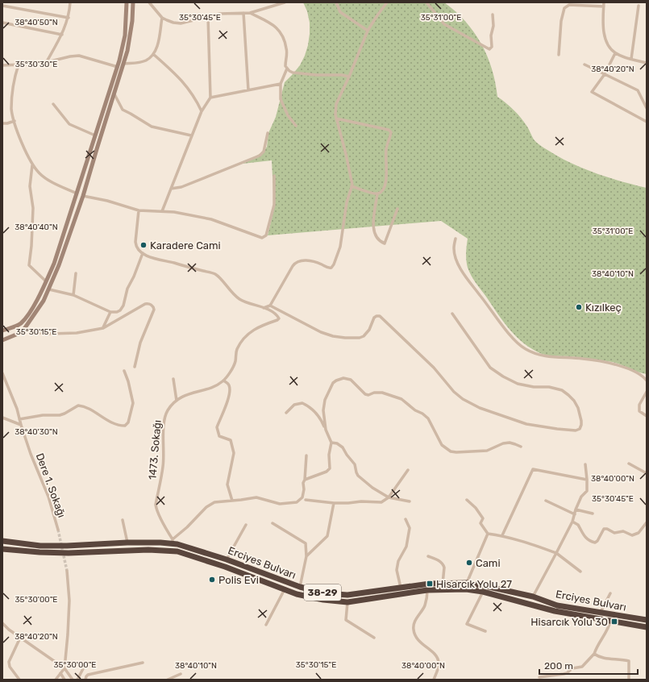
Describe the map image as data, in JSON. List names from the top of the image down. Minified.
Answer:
{"streets":{"highway":["Erciyes Bulvarı","38-29"],"street":["1473. Sokağı","Dere 1. Sokağı"]},"crossings":[["1473. Sokağı","Erciyes Bulvarı"]],"places":{"other":["Karadere Cami","Kızılkeç","Cami","Polis Evi"],"transit":["Hisarcık Yolu 27","Hisarcık Yolu 30"]},"scale_bar":"200 m","coordinates":["35°30'45\"E","35°31'00\"E","38°40'50\"N","35°30'30\"E","38°40'20\"N","38°40'40\"N","38°40'10\"N","35°30'15\"E","38°40'30\"N","38°40'00\"N","35°30'00\"E"]}
